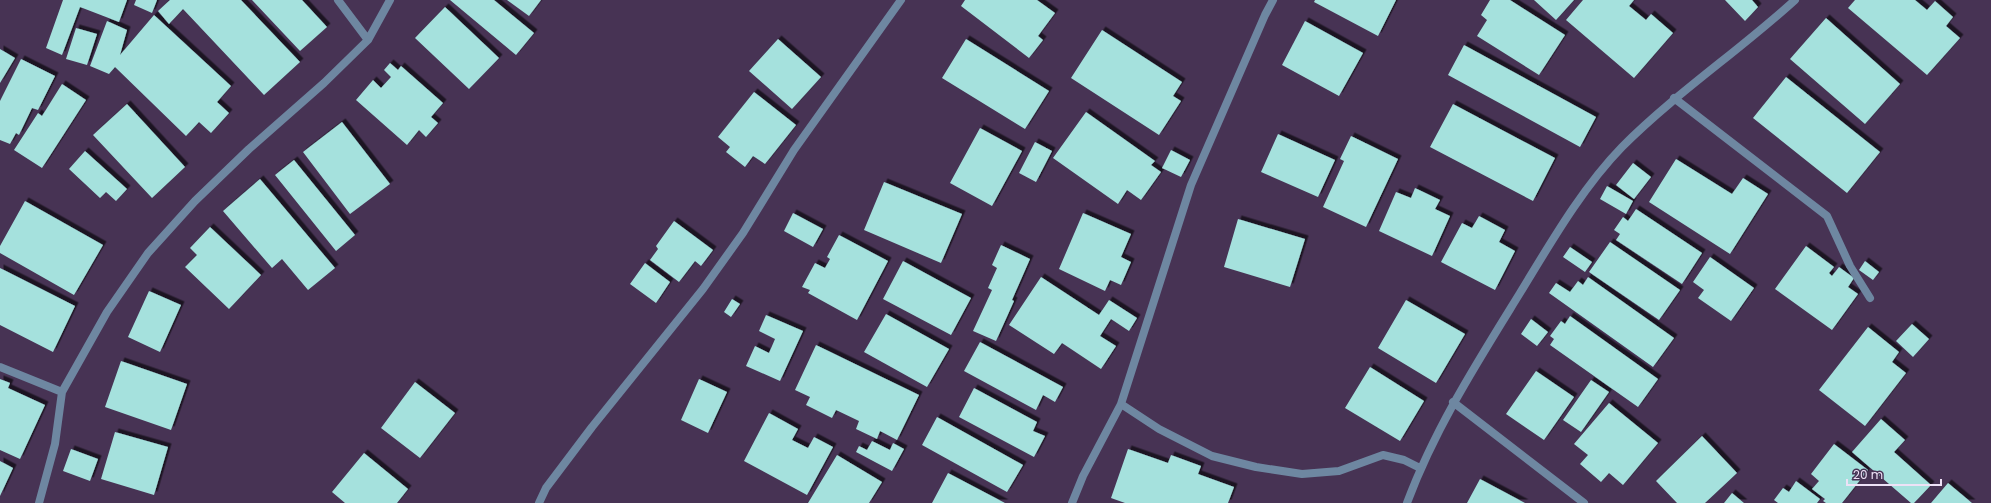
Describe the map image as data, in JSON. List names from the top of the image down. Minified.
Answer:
{"scale_bar":"20 m"}
